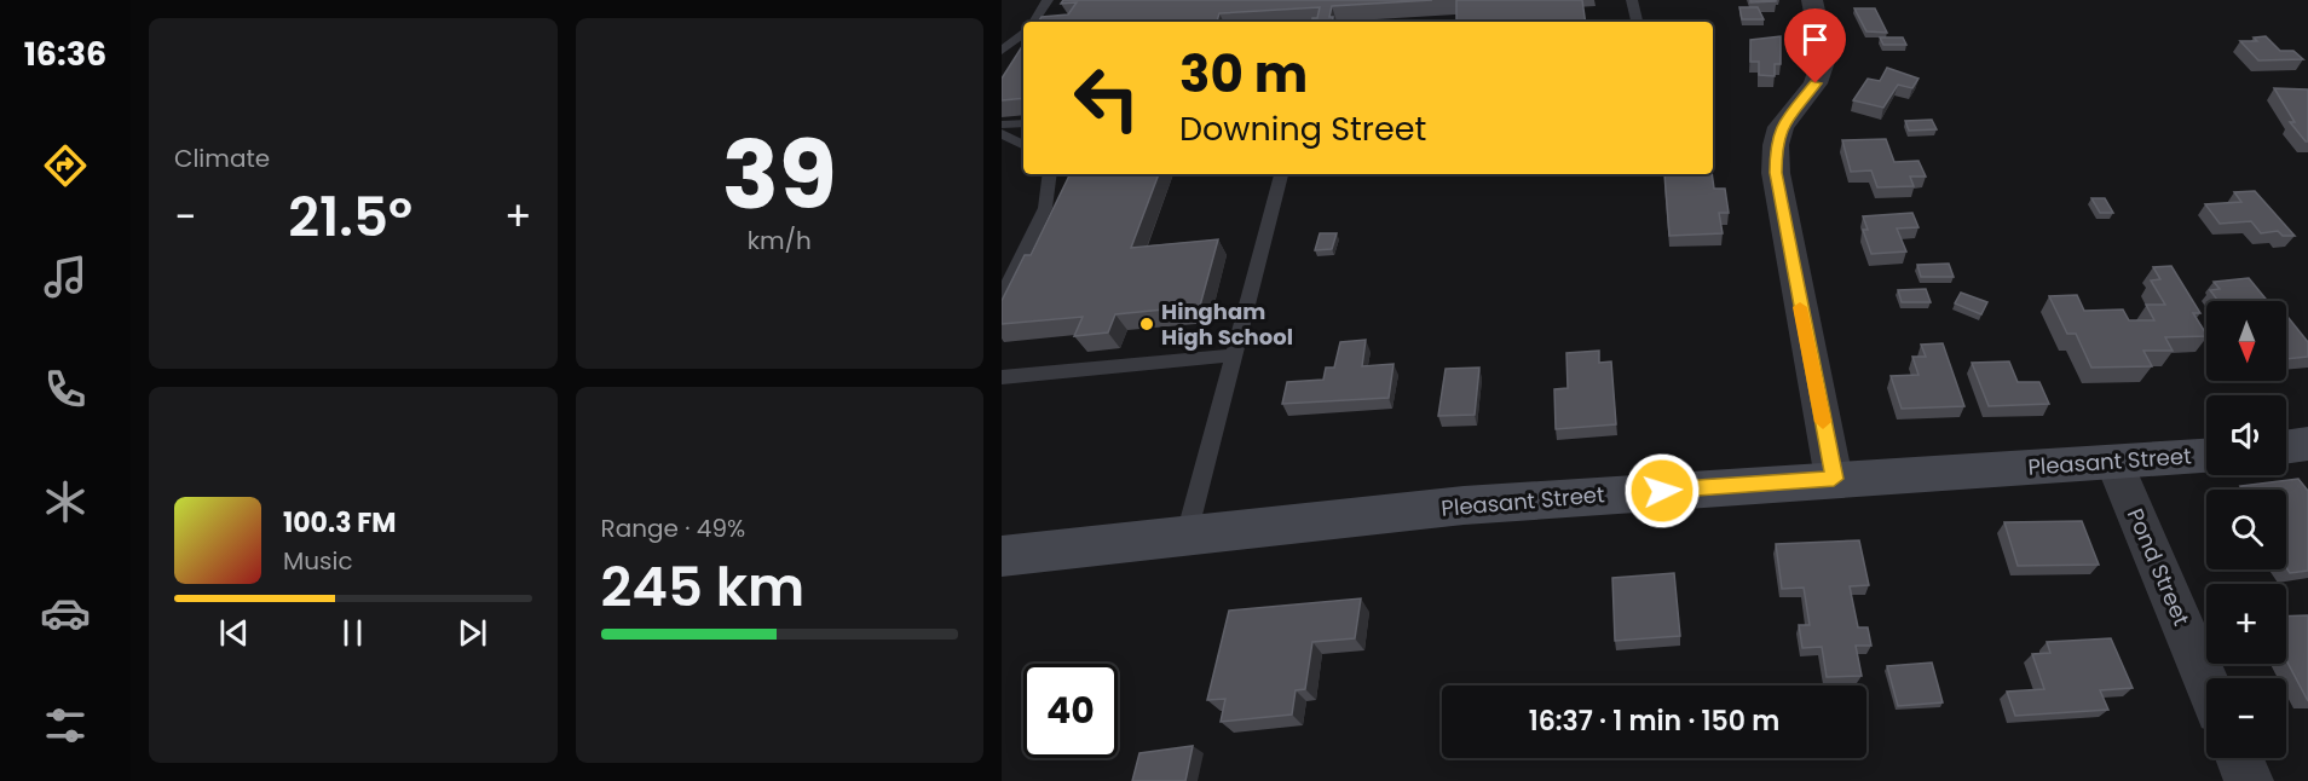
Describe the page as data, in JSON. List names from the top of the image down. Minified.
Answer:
{"streets":{"street":["Pleasant Street","Pond Street"]},"crossings":[["Pleasant Street","Pond Street"]],"places":["Hingham High School"],"north":"bottom","page":{"tabs":"16:36","tile":["Climate",["39","km/h"],["Range · 49%","245 km"]],"turn":["30 m","Downing Street"],"heat":["−","21.5°","+"],"map_buttons":["+","−"],"song":["100.3 FM","Music"],"limit":"40","trip":"16:37 · 1 min · 150 m"}}
